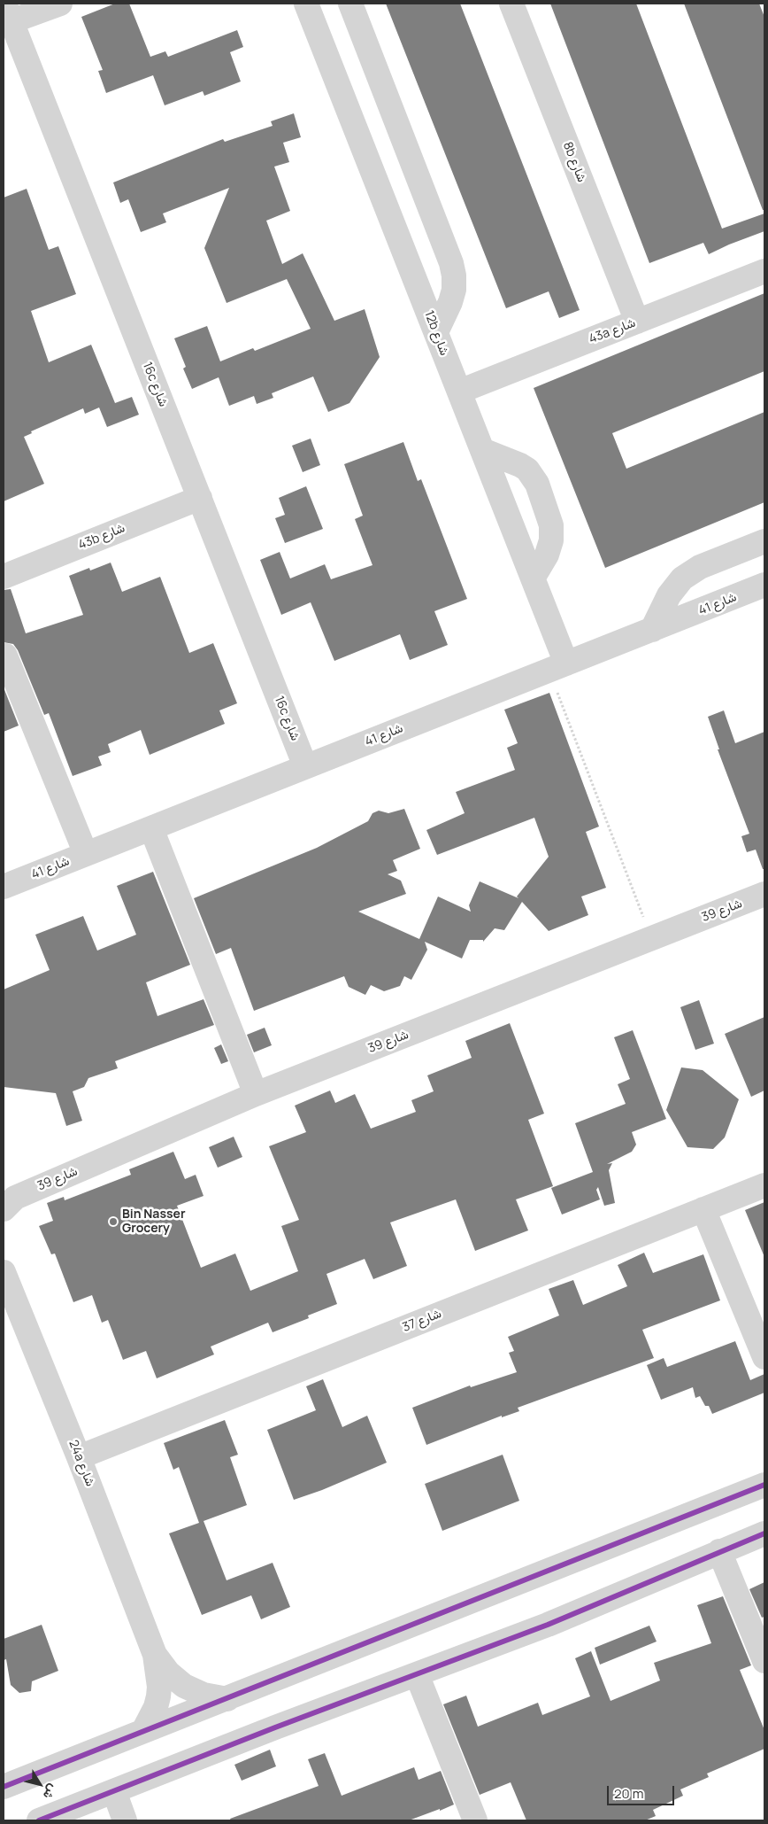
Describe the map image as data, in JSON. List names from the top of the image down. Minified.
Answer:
{"streets":{"street":["8b شارع","43a شارع","12b شارع","16c شارع","43b شارع","شارع 41","شارع 39","شارع 37","24a شارع"]},"crossings":[["8b شارع","43a شارع"],["43a شارع","12b شارع"],["12b شارع","شارع 41"],["16c شارع","43b شارع"],["16c شارع","شارع 41"],["شارع 37","24a شارع"]],"places":["Bin Nasser Grocery"],"scale_bar":"20 m","north":"bottom right"}
